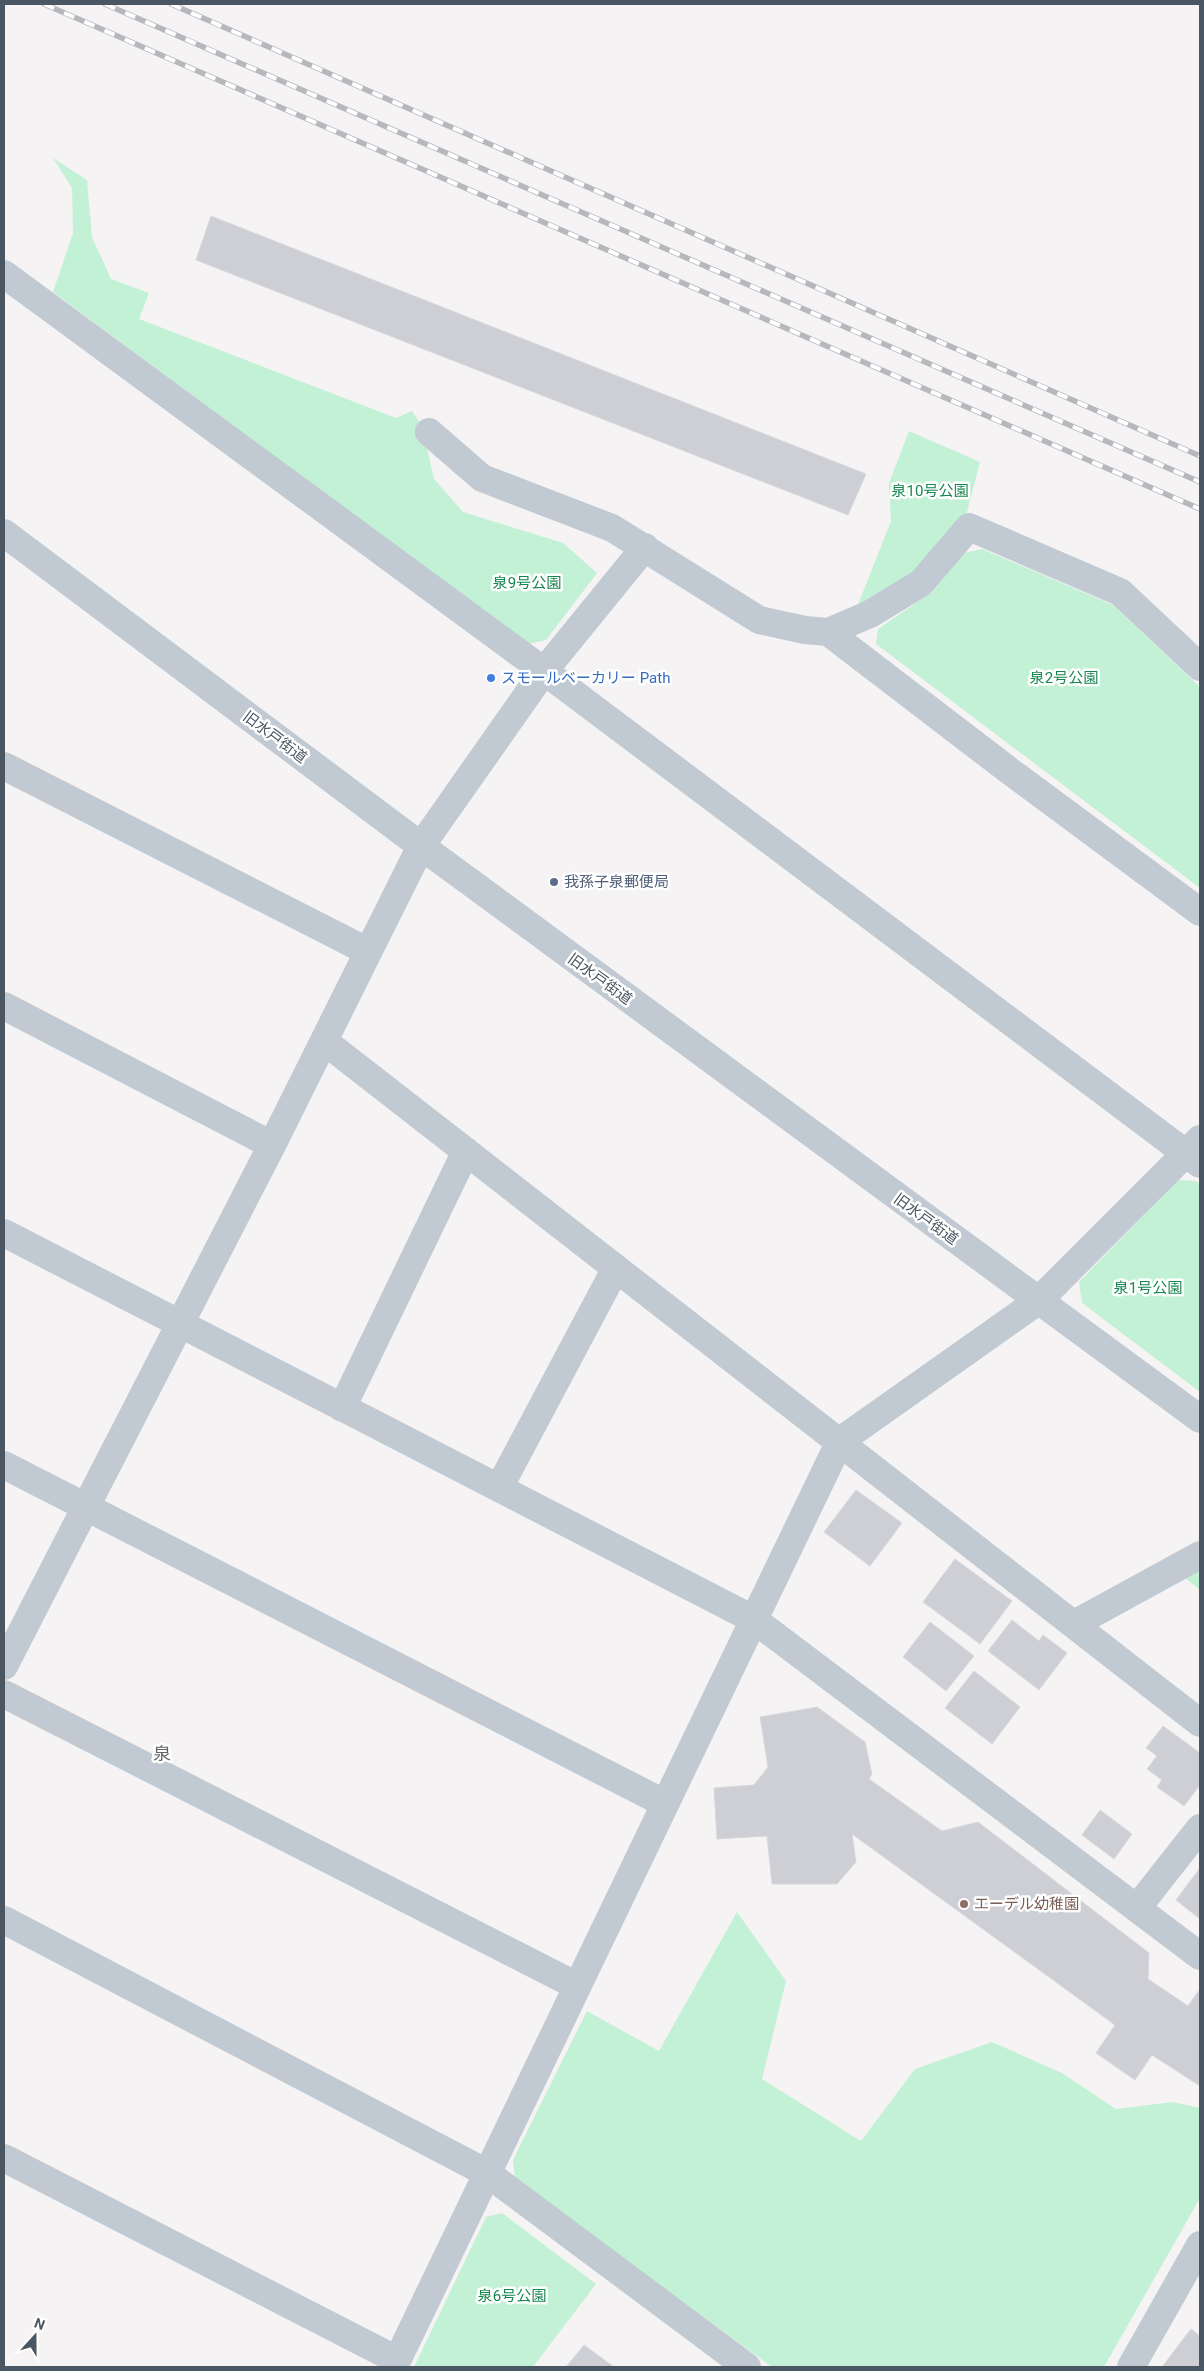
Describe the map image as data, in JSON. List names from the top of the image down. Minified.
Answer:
{"streets":{"street":["旧水戸街道"]},"districts":["泉"],"parks":["泉10号公園","泉9号公園","泉2号公園","泉1号公園","泉6号公園"],"places":["スモールベーカリー Path","我孫子泉郵便局","エーデル幼稚園"],"north":"top"}
